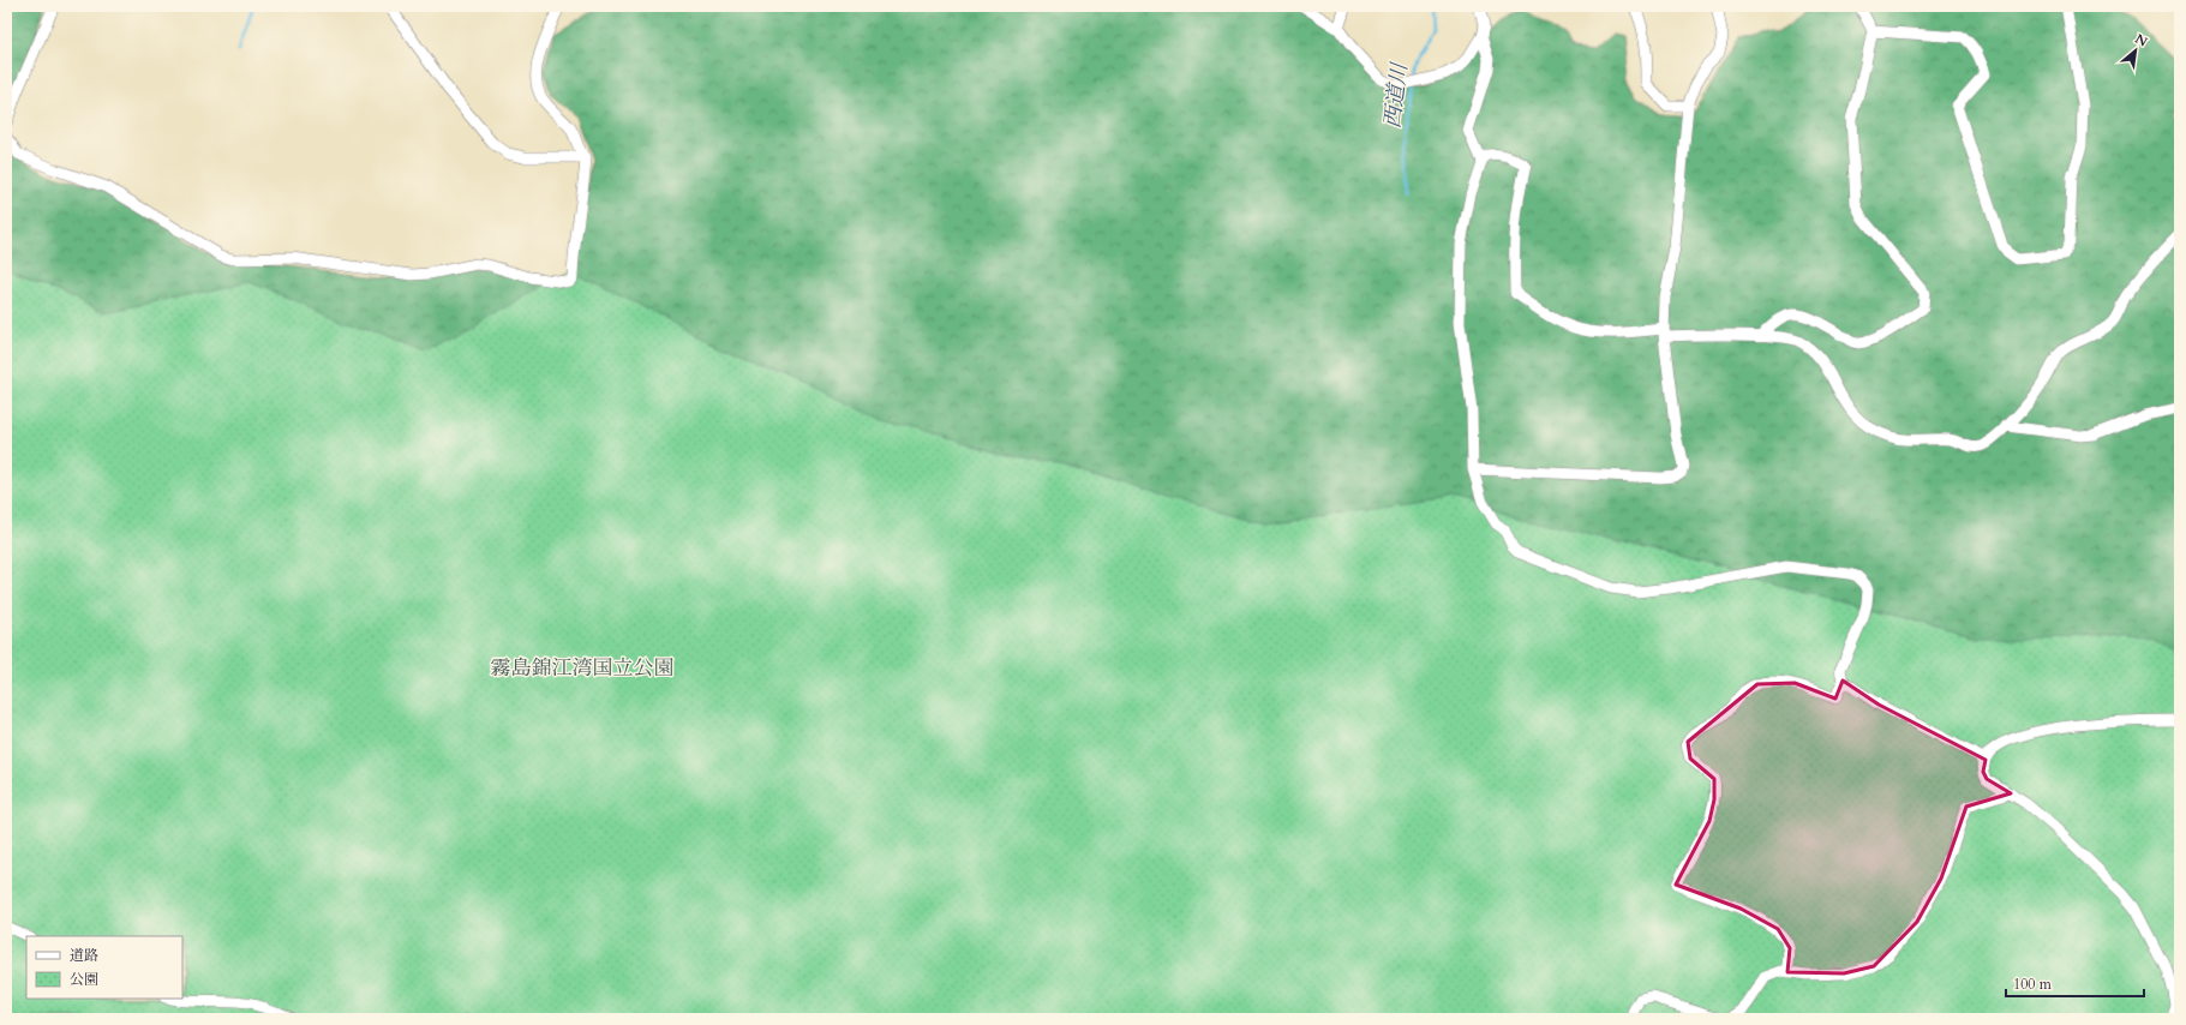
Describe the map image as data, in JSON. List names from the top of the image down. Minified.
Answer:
{"water":["西道川"],"parks":["霧島錦江湾国立公園"],"legend":["道路","公園"],"scale_bar":"100 m","north":"top right"}
